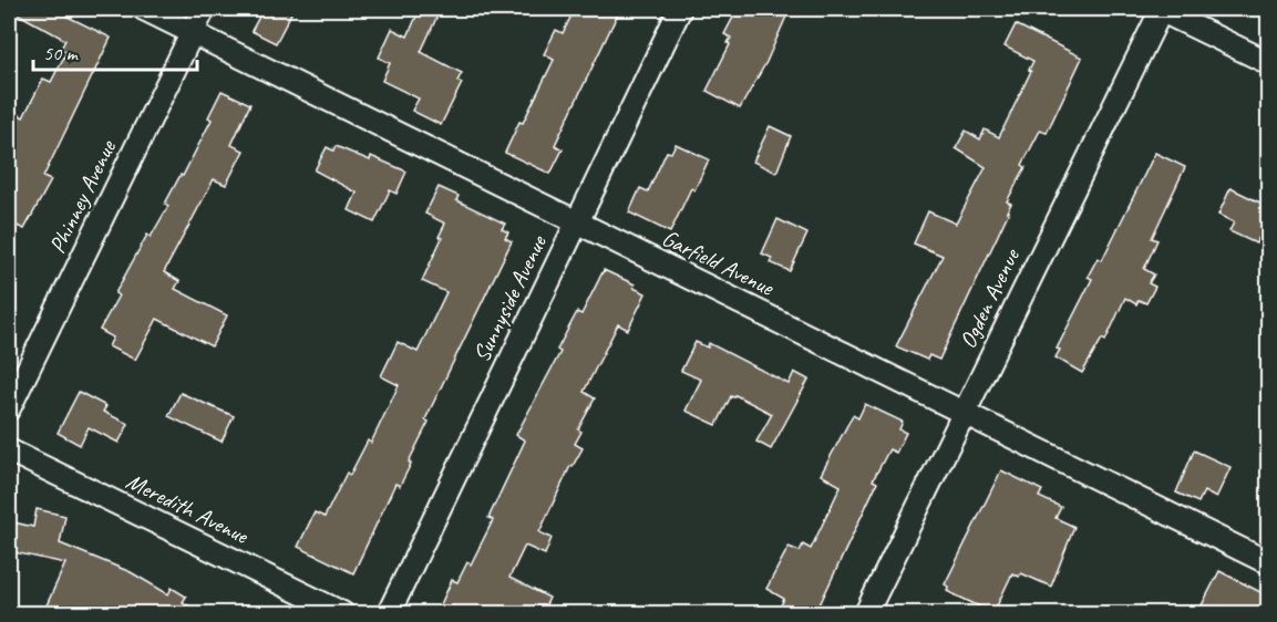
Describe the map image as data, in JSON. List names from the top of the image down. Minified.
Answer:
{"streets":{"street":["Phinney Avenue","Garfield Avenue","Sunnyside Avenue","Ogden Avenue","Meredith Avenue"]},"crossings":[["Phinney Avenue","Garfield Avenue"],["Garfield Avenue","Sunnyside Avenue"],["Garfield Avenue","Ogden Avenue"]],"scale_bar":"50 m"}
